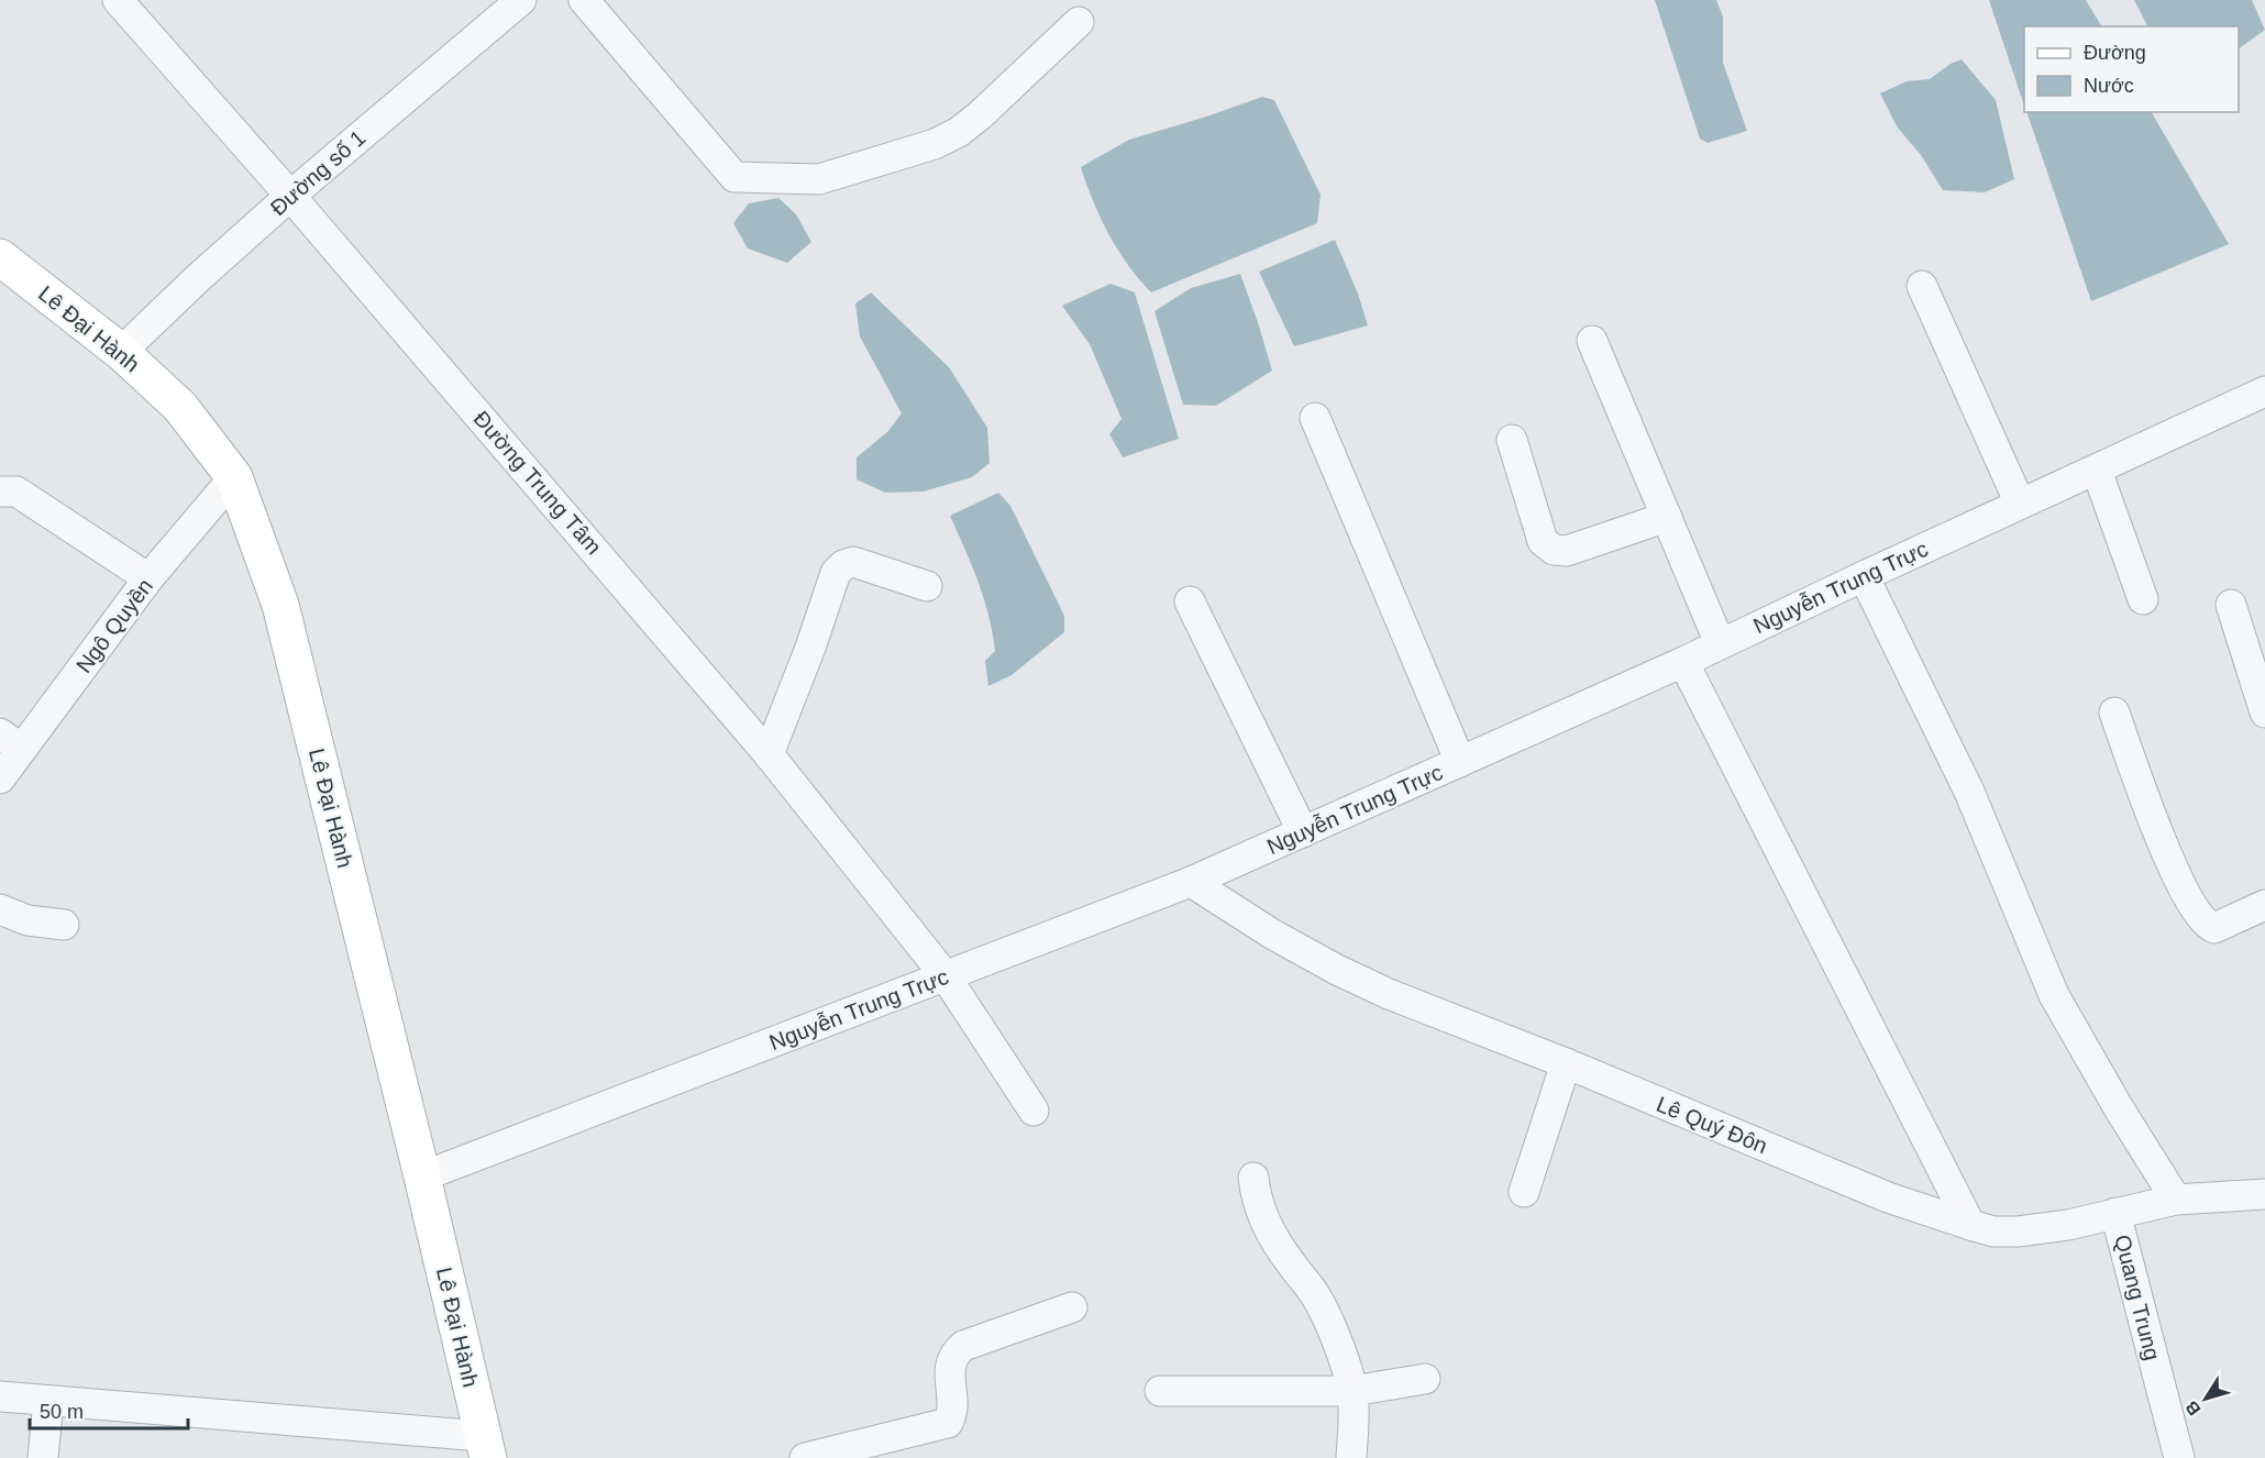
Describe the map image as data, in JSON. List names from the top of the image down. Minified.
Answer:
{"streets":{"main road":["Lê Đại Hành"],"street":["Đường số 1","Đường Trung Tâm","Nguyễn Trung Trực","Ngô Quyền","Lê Quý Đôn","Quang Trung"]},"crossings":[["Đường số 1","Lê Đại Hành"],["Đường số 1","Đường Trung Tâm"],["Lê Đại Hành","Nguyễn Trung Trực"],["Lê Đại Hành","Ngô Quyền"],["Đường Trung Tâm","Nguyễn Trung Trực"],["Nguyễn Trung Trực","Lê Quý Đôn"],["Lê Quý Đôn","Quang Trung"]],"legend":["Đường","Nước"],"scale_bar":"50 m","north":"bottom left"}
